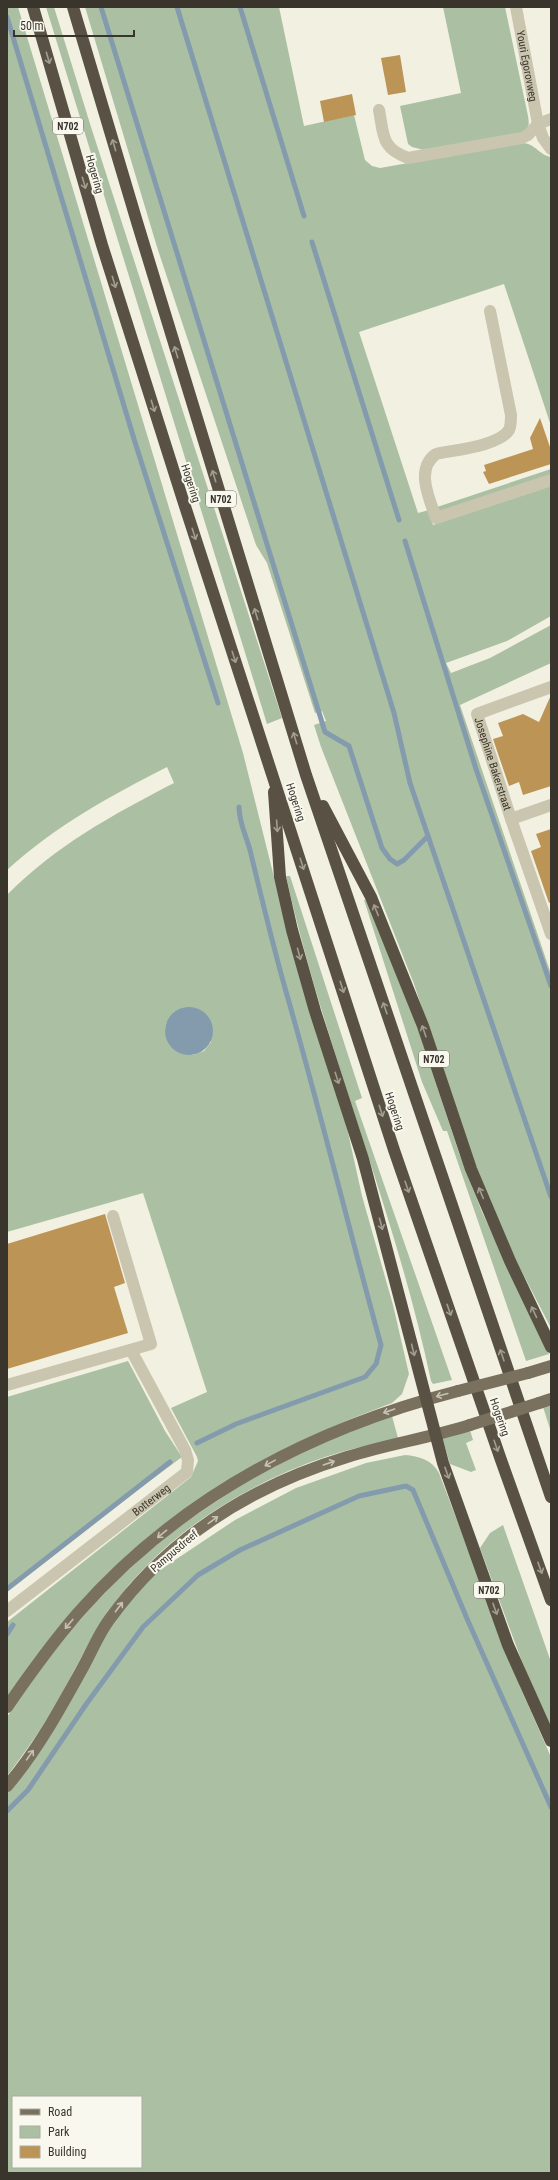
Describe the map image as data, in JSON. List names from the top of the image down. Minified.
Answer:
{"streets":{"highway":["N702","Hogering"],"main road":["Pampusdreef"],"street":["Youri Egorovweg","Josephine Bakerstraat","Botterweg"]},"crossings":[["N702","Hogering"],["N702","Pampusdreef"]],"legend":["Road","Park","Building"],"scale_bar":"50 m"}
